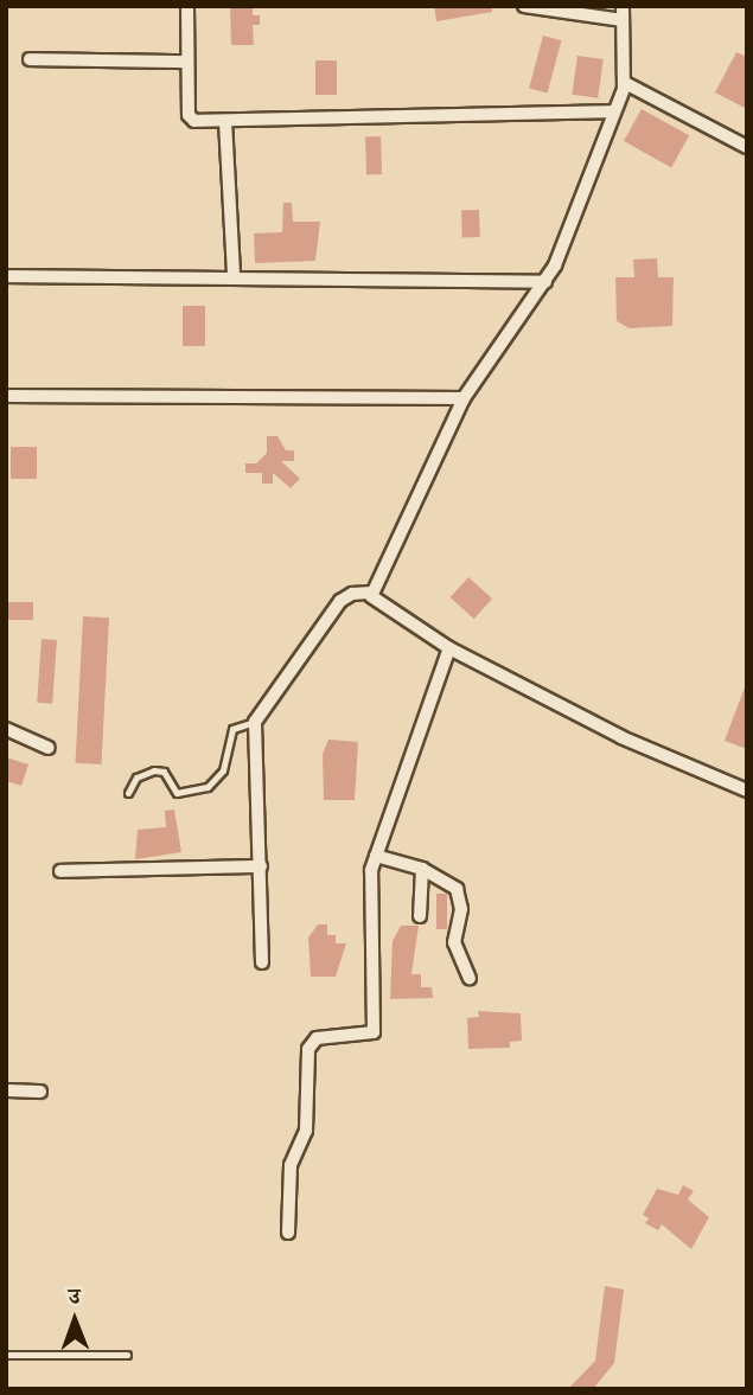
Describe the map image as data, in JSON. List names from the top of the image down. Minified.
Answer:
{"north":"top"}
